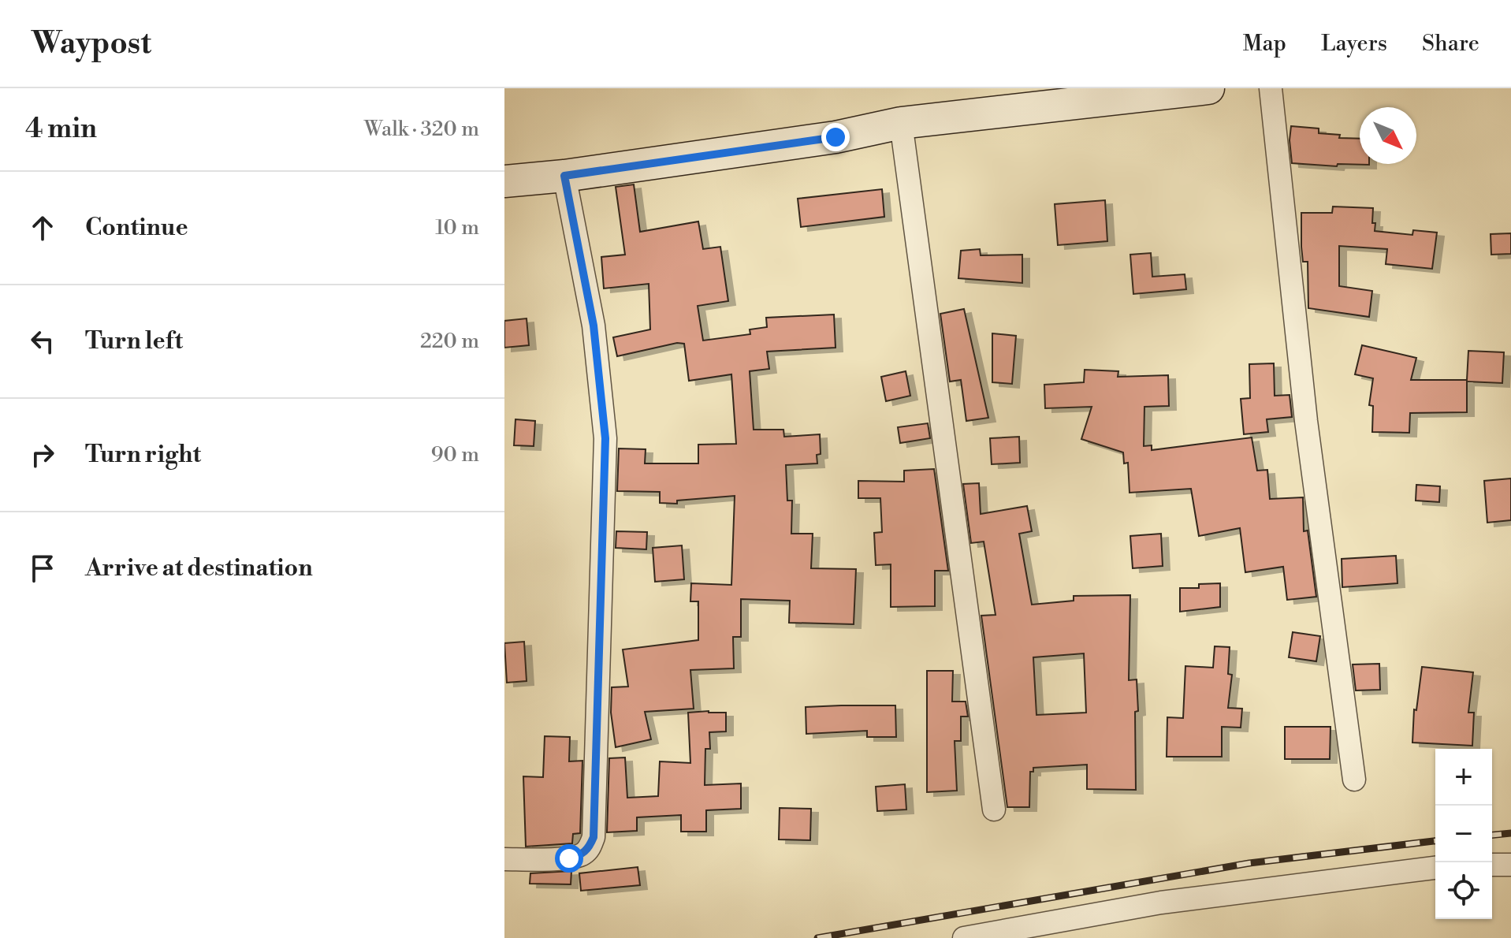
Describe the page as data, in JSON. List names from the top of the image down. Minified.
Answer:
{"north":"bottom right","page":{"header":"Waypost","nav":["Map","Layers","Share"],"heading":["4 min","Walk · 320 m"],"list":[["Continue","10 m"],["Turn left","220 m"],["Turn right","90 m"],"Arrive at destination"],"map_buttons":["+","−"]}}
